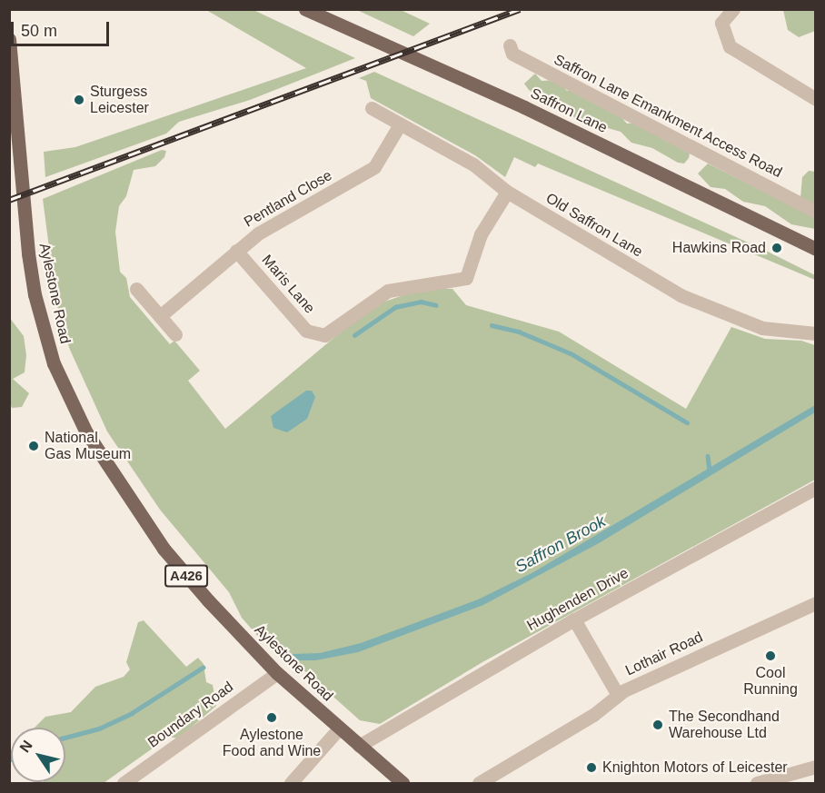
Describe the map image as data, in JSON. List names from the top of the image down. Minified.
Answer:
{"streets":{"main road":["Saffron Lane","Aylestone Road","A426"],"street":["Saffron Lane Emankment Access Road","Pentland Close","Old Saffron Lane","Maris Lane","Hughenden Drive","Lothair Road","Boundary Road"]},"crossings":[["Pentland Close","Old Saffron Lane"],["Pentland Close","Maris Lane"],["Old Saffron Lane","Maris Lane"],["Aylestone Road","Hughenden Drive"],["Aylestone Road","Boundary Road"]],"water":["Saffron Brook"],"places":["Sturgess Leicester","Hawkins Road","National Gas Museum","Cool Running","Aylestone Food and Wine","The Secondhand Warehouse Ltd","Knighton Motors of Leicester"],"scale_bar":"50 m","north":"top left"}
